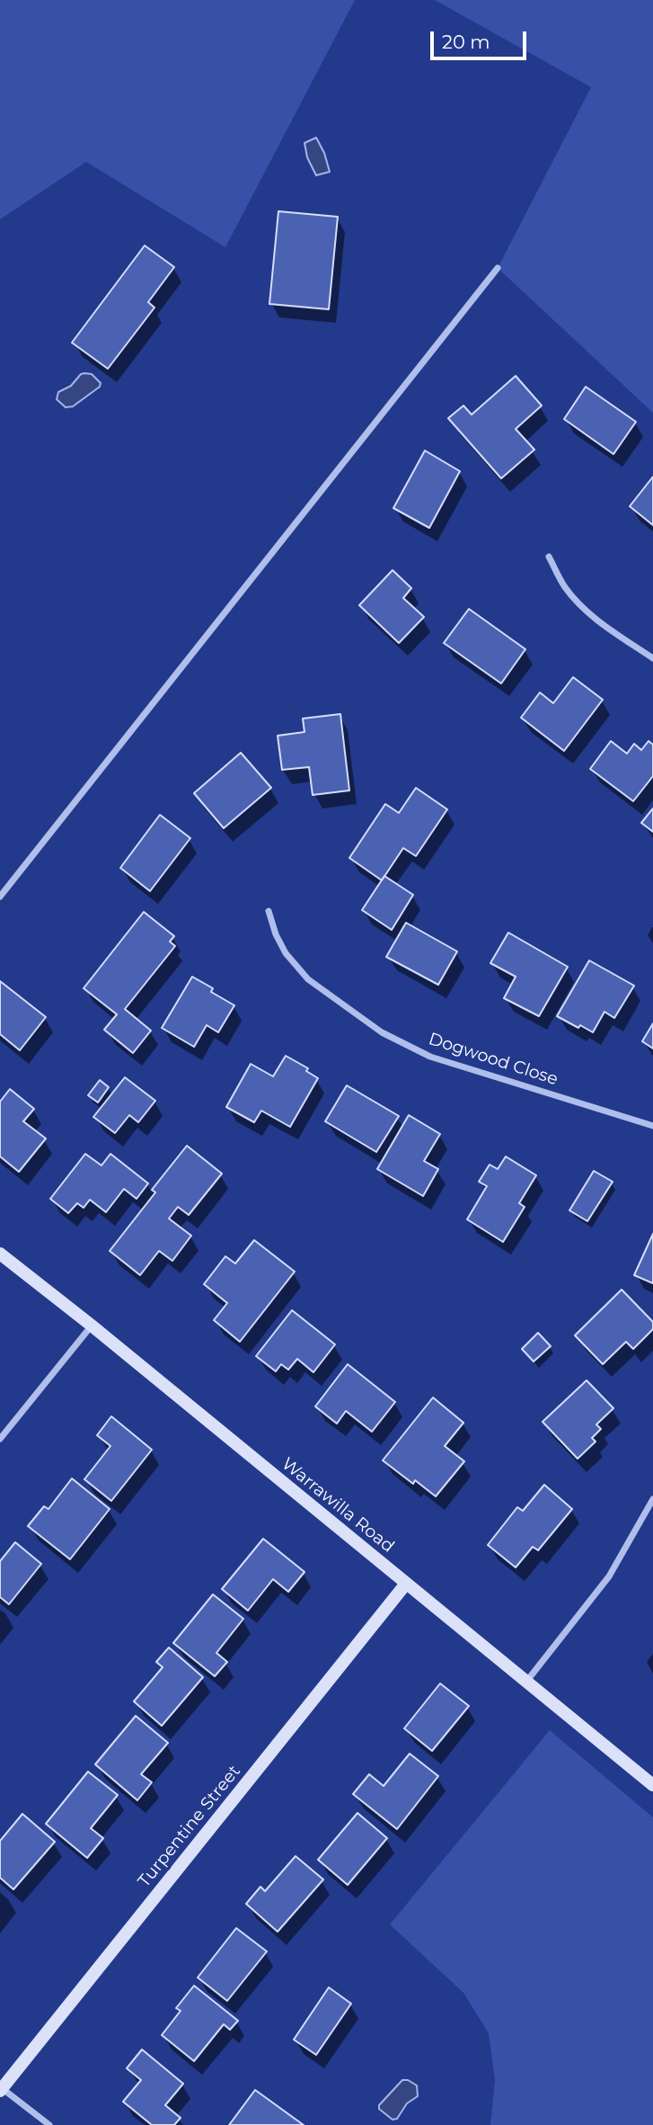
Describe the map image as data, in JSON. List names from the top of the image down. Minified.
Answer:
{"streets":{"street":["Dogwood Close","Warrawilla Road","Turpentine Street"]},"crossings":[["Warrawilla Road","Turpentine Street"]],"scale_bar":"20 m"}
